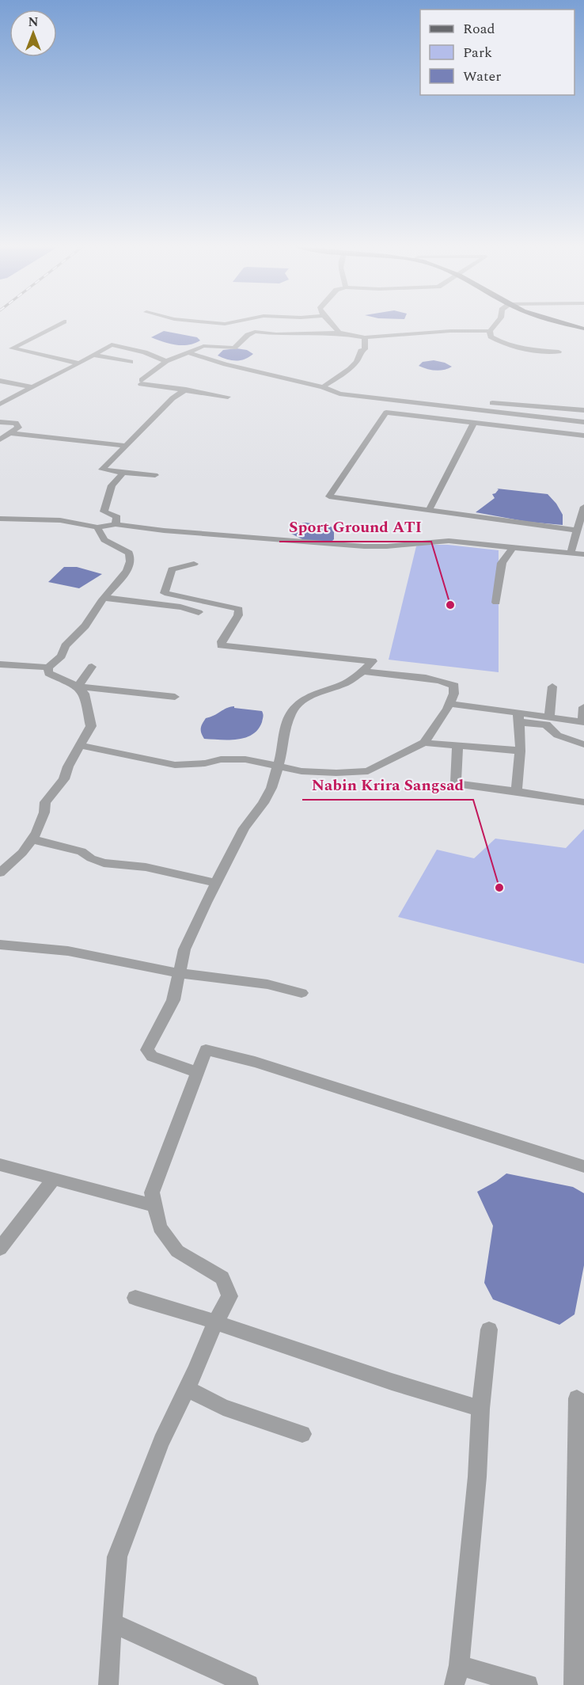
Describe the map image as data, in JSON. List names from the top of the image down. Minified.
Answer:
{"places":["Sport Ground ATI","Nabin Krira Sangsad"],"legend":["Road","Park","Water"],"north":"top"}
